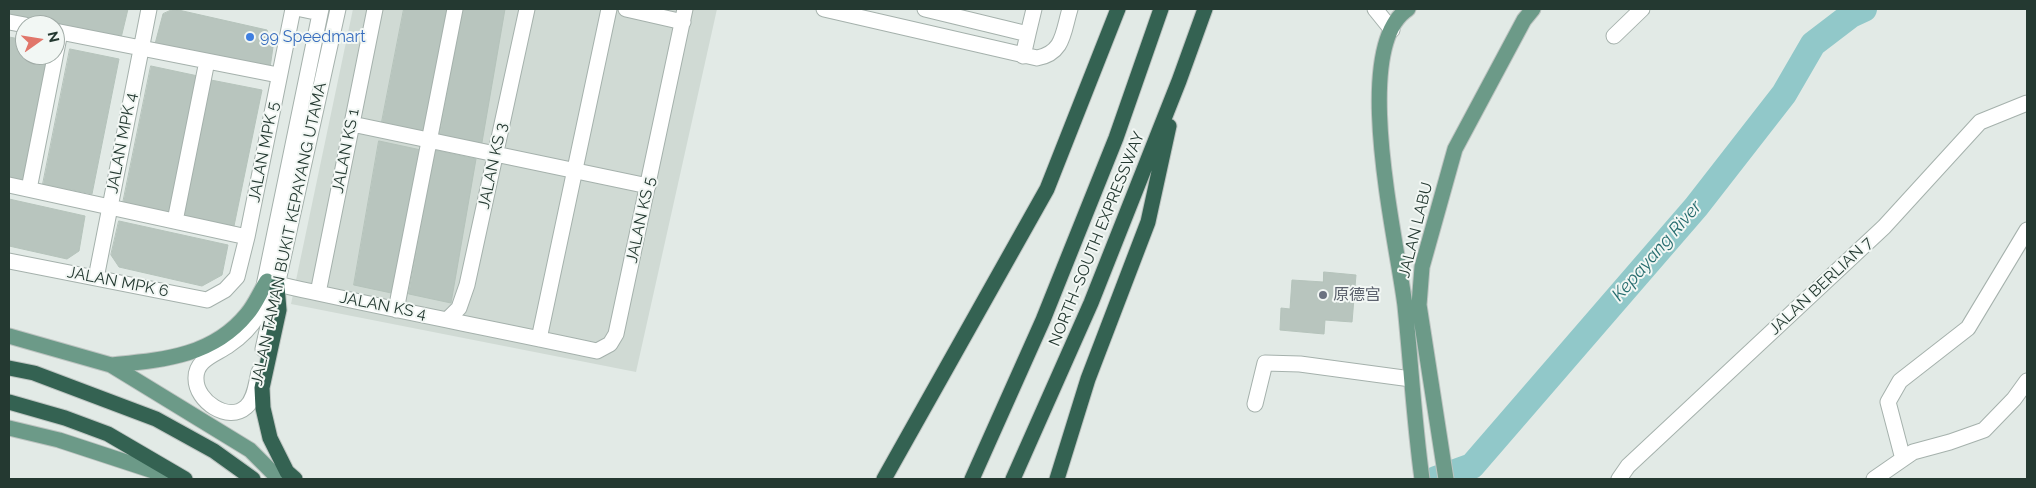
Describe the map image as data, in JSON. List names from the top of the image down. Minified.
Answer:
{"streets":{"highway":["NORTH–SOUTH EXPRESSWAY"],"main road":["JALAN LABU"],"street":["JALAN MPK 4","JALAN KS 1","JALAN MPK 5","JALAN KS 3","JALAN KS 5","JALAN TAMAN BUKIT KEPAYANG UTAMA","JALAN MPK 6","JALAN BERLIAN 7","JALAN KS 4"]},"crossings":[["JALAN MPK 4","JALAN MPK 6"],["JALAN KS 1","JALAN KS 4"],["JALAN MPK 5","JALAN MPK 6"],["JALAN KS 3","JALAN KS 5"],["JALAN KS 3","JALAN KS 4"],["JALAN KS 5","JALAN KS 4"],["JALAN TAMAN BUKIT KEPAYANG UTAMA","JALAN KS 4"]],"water":["Kepayang River"],"places":["99 Speedmart","原德宫"],"north":"right"}
